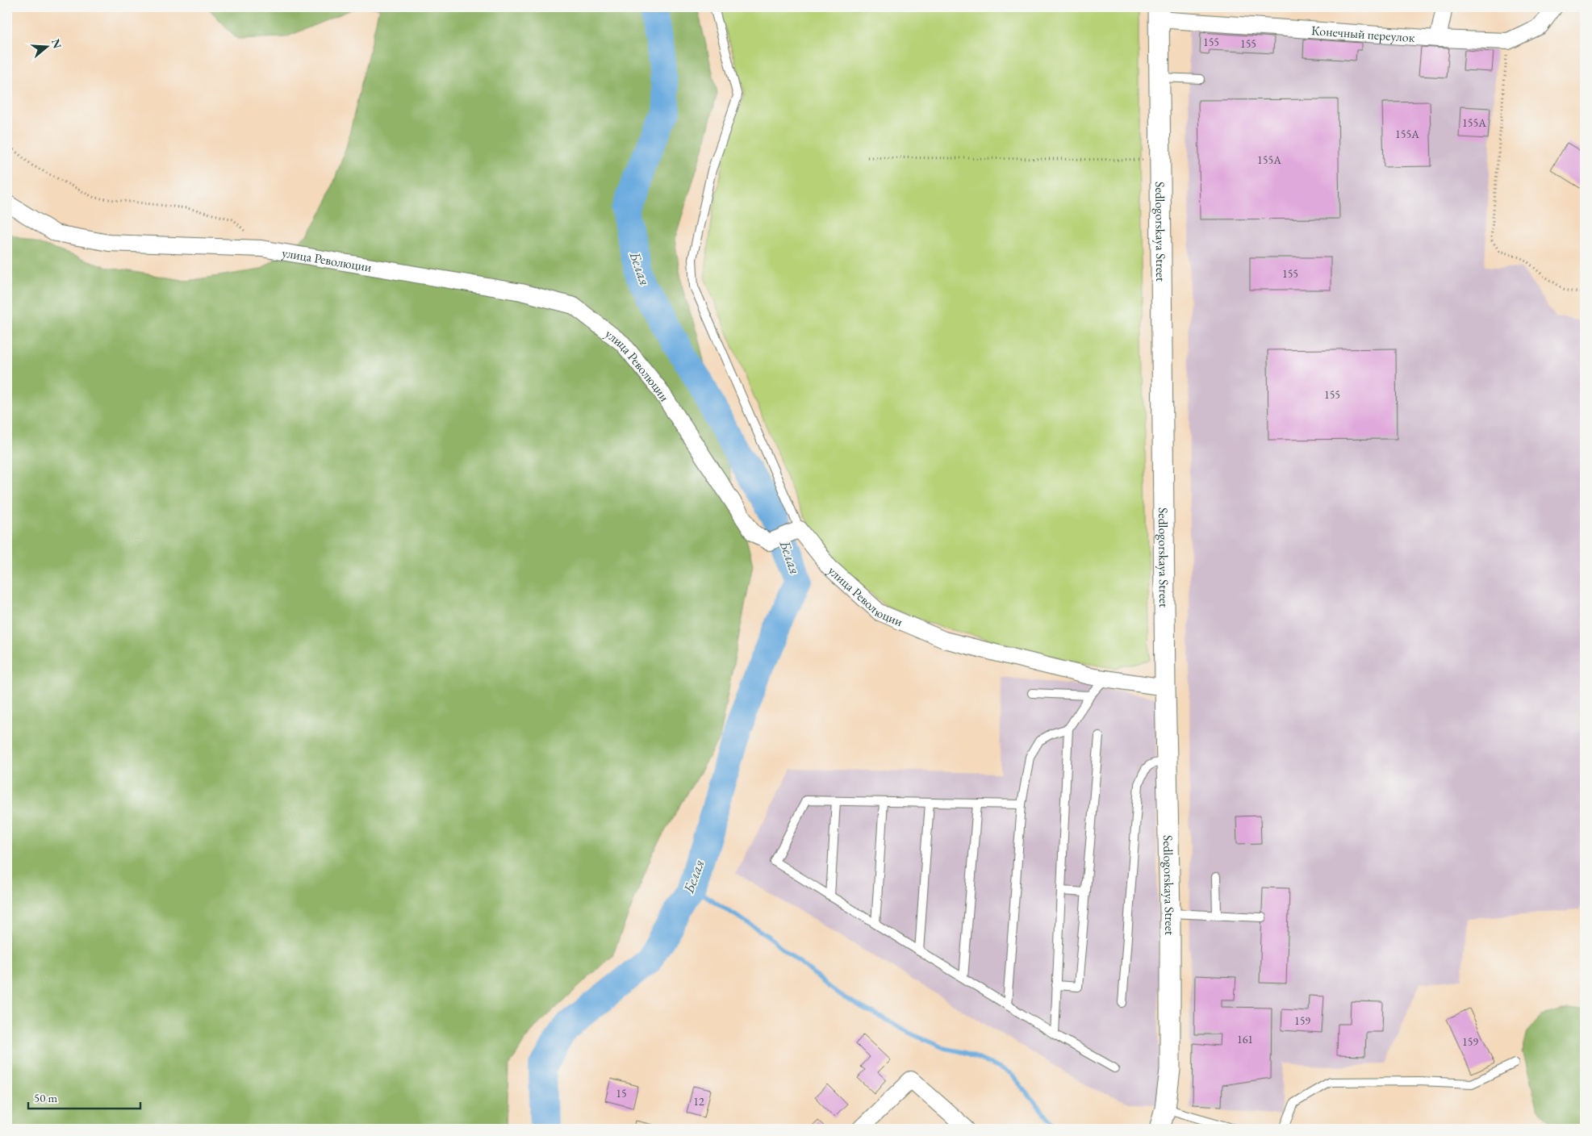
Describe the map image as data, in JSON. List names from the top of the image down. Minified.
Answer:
{"streets":{"street":["Конечный переулок","Sedlogorskaya Street","улица Революции"]},"crossings":[["Конечный переулок","Sedlogorskaya Street"],["Sedlogorskaya Street","улица Революции"]],"water":["Белая"],"house_numbers":["155","155","155А","155А","155А","155","155","159","161","159","15","12"],"scale_bar":"50 m","north":"right"}
